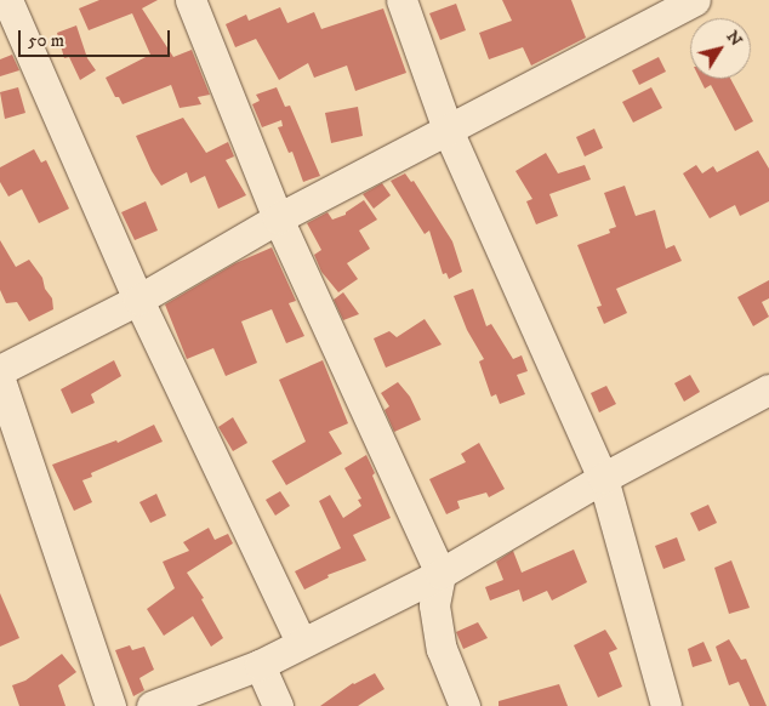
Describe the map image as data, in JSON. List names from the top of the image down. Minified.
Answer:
{"scale_bar":"50 m","north":"top right"}
